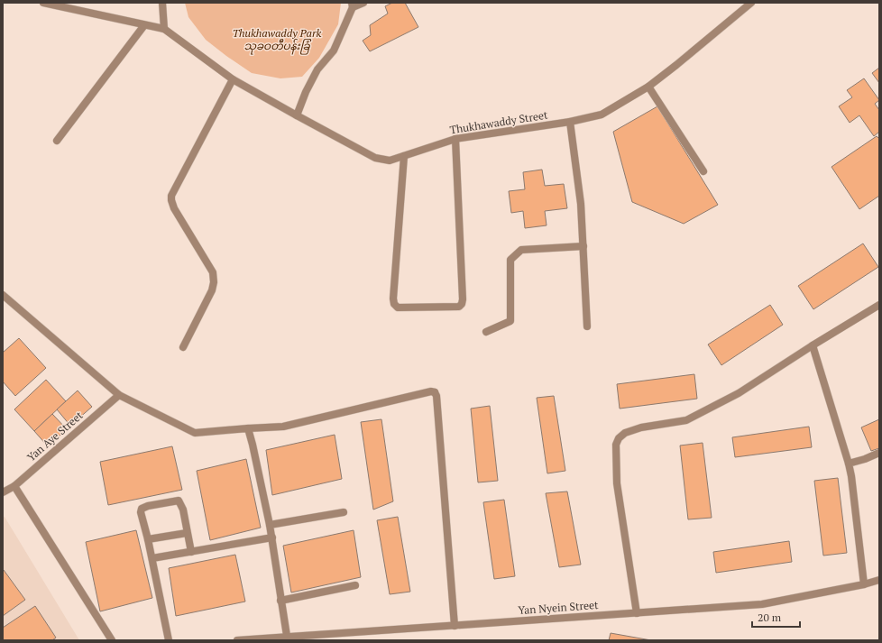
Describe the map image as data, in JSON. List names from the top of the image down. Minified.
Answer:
{"streets":{"street":["Thukhawaddy Street","Yan Aye Street","Yan Nyein Street"]},"parks":["Thukhawaddy Park သုခဝတီပန်းခြံ"],"scale_bar":"20 m"}
